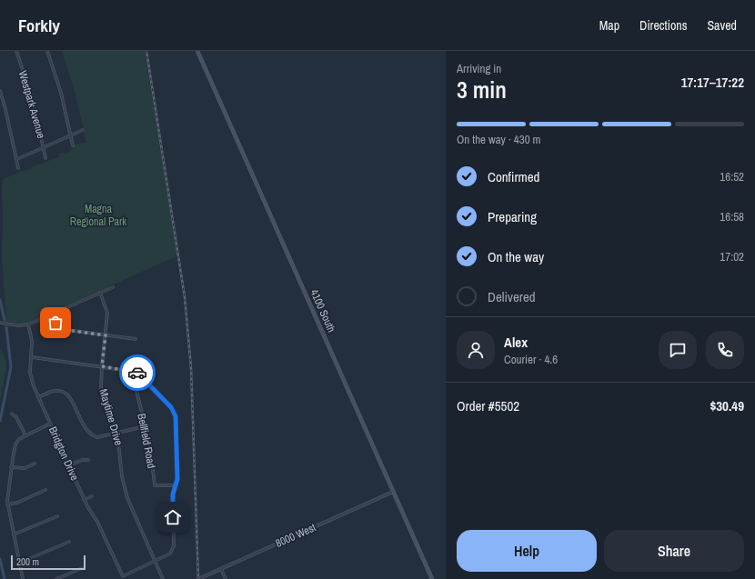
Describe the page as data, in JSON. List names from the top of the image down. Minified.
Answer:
{"streets":{"main road":["4100 South"],"street":["Westpark Avenue","Maytime Drive","Bellfield Road","Bridgton Drive","8000 West"]},"crossings":[["4100 South","8000 West"],["Maytime Drive","Bridgton Drive"]],"parks":["Magna Regional Park"],"scale_bar":"200 m","page":{"header":"Forkly","nav":["Map","Directions","Saved"],"heading":["3 min","Arriving in","17:17–17:22"],"panel":["Alex","Courier · 4.6","Order #5502","$30.49"],"bar":"On the way · 430 m","list":[["Confirmed","16:52"],["Preparing","16:58"],["On the way","17:02"],"Delivered"],"buttons":["Help","Share"],"scale":"200 m"}}
